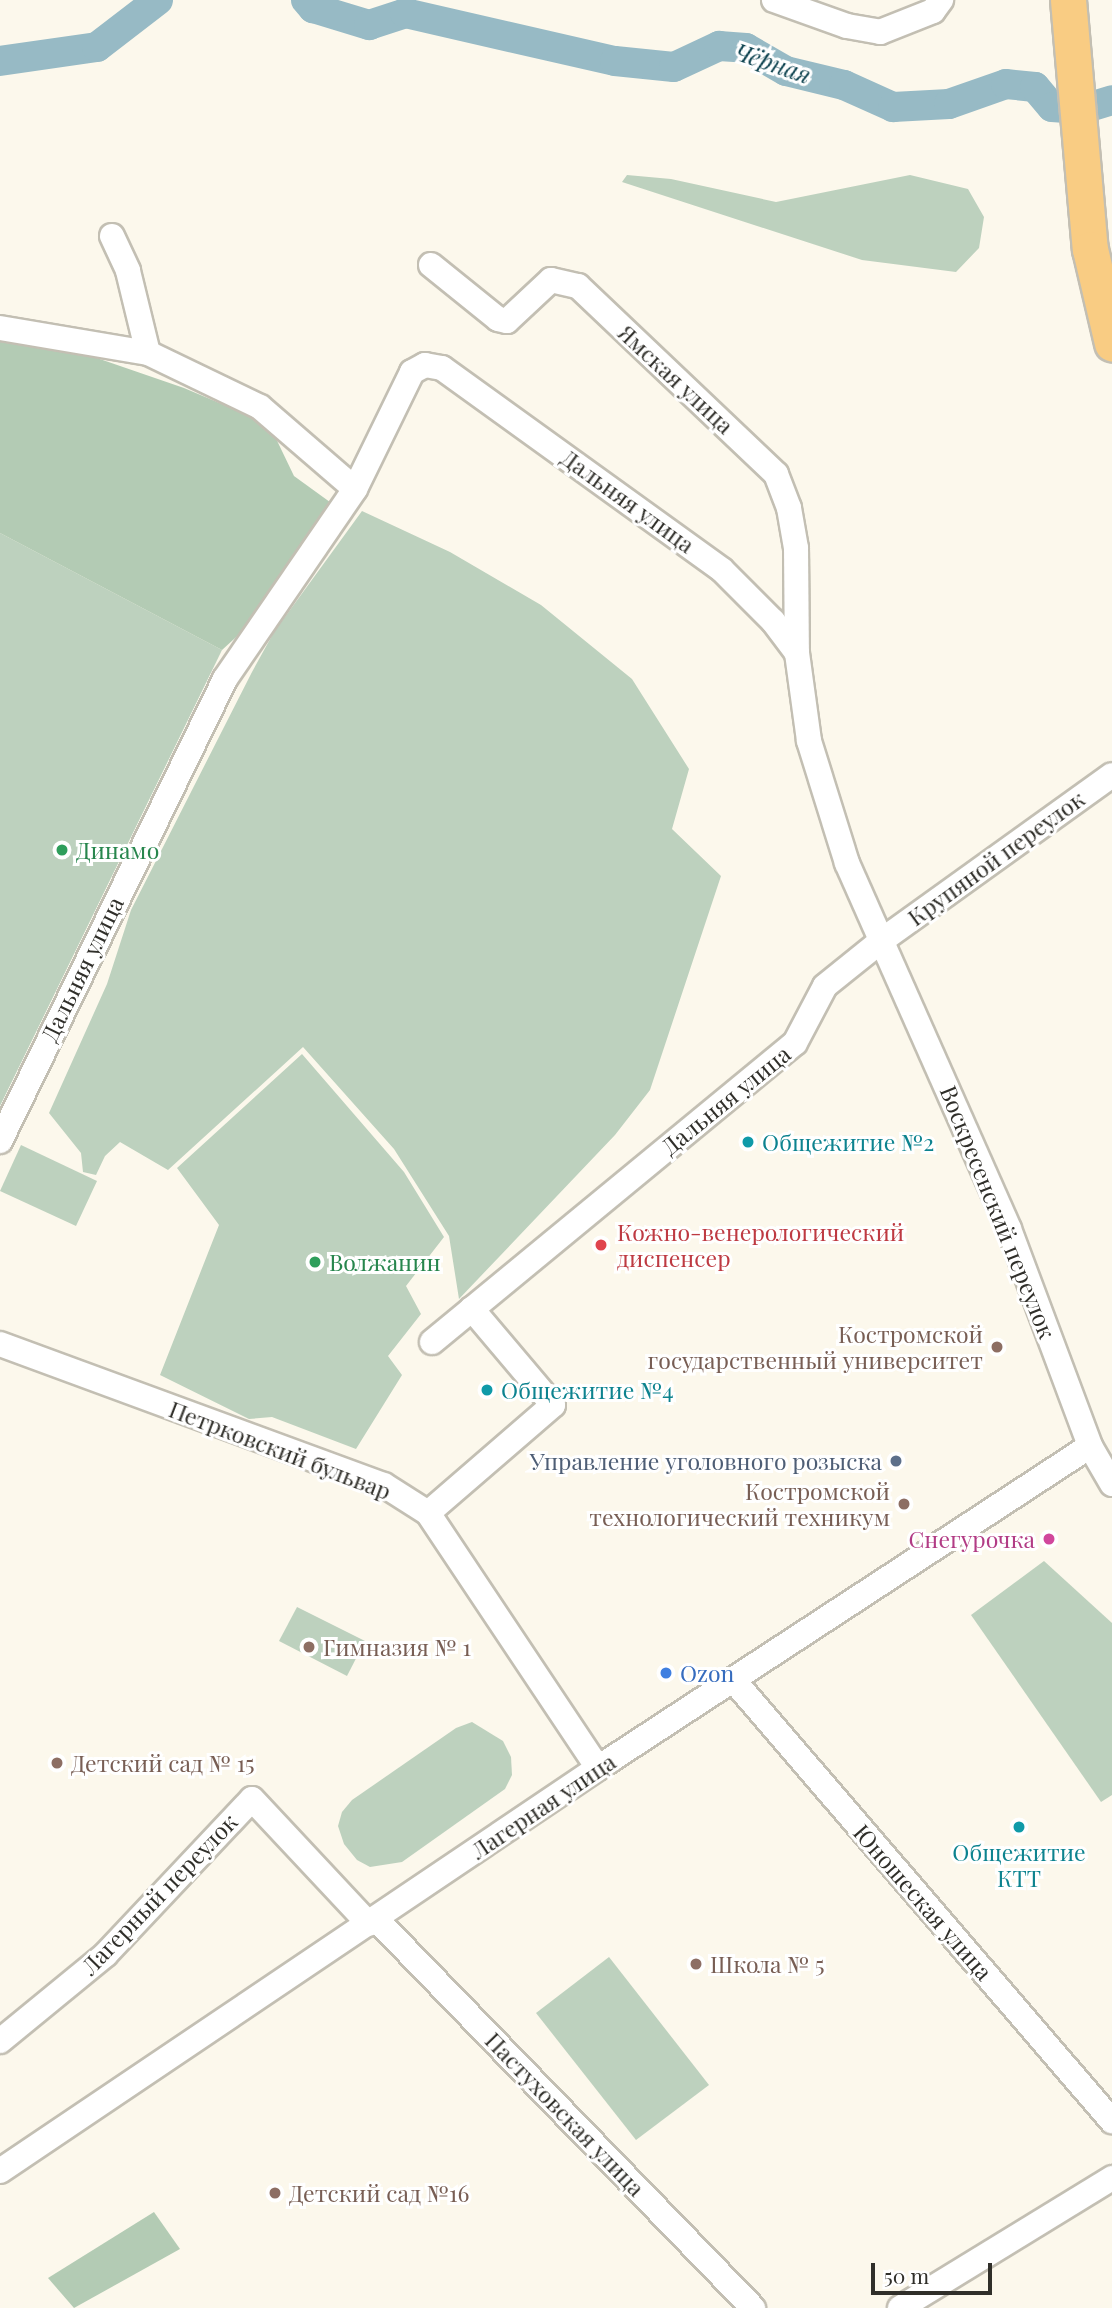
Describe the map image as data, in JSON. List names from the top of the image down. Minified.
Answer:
{"streets":{"street":["Ямская улица","Дальняя улица","Крупяной переулок","Воскресенский переулок","Петрковский бульвар","Лагерная улица","Лагерный переулок","Юношеская улица","Пастуховская улица"]},"crossings":[["Ямская улица","Дальняя улица"],["Дальняя улица","Крупяной переулок"],["Дальняя улица","Воскресенский переулок"],["Крупяной переулок","Воскресенский переулок"],["Воскресенский переулок","Лагерная улица"],["Петрковский бульвар","Лагерная улица"],["Лагерная улица","Юношеская улица"],["Лагерная улица","Пастуховская улица"],["Лагерный переулок","Пастуховская улица"]],"water":["Чёрная"],"places":["Динамо","Общежитие №2","Кожно-венерологический диспенсер","Волжанин","Костромской государственный университет","Общежитие №4","Управление уголовного розыска","Костромской технологический техникум","Снегурочка","Гимназия № 1","Ozon","Детский сад № 15","Общежитие КТТ","Школа № 5","Детский сад №16"],"scale_bar":"50 m"}
